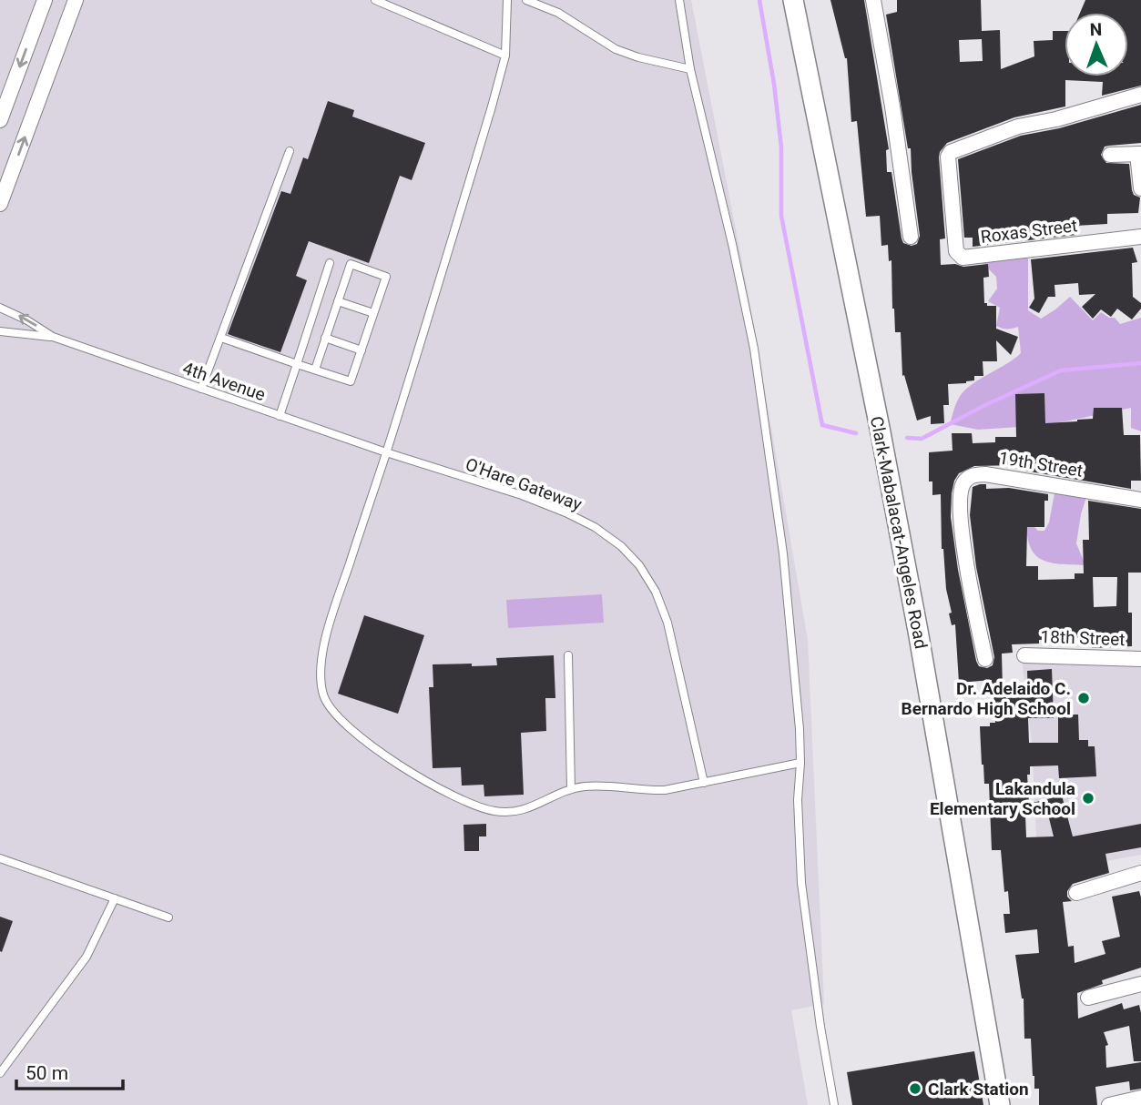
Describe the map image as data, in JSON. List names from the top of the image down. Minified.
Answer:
{"streets":{"main road":["Clark-Mabalacat-Angeles Road"],"street":["Roxas Street","19th Street","18th Street"],"lane":["4th Avenue","O'Hare Gateway"]},"crossings":[["4th Avenue","O'Hare Gateway"]],"places":["Dr. Adelaido C. Bernardo High School","Lakandula Elementary School","Clark Station"],"scale_bar":"50 m","north":"top"}
